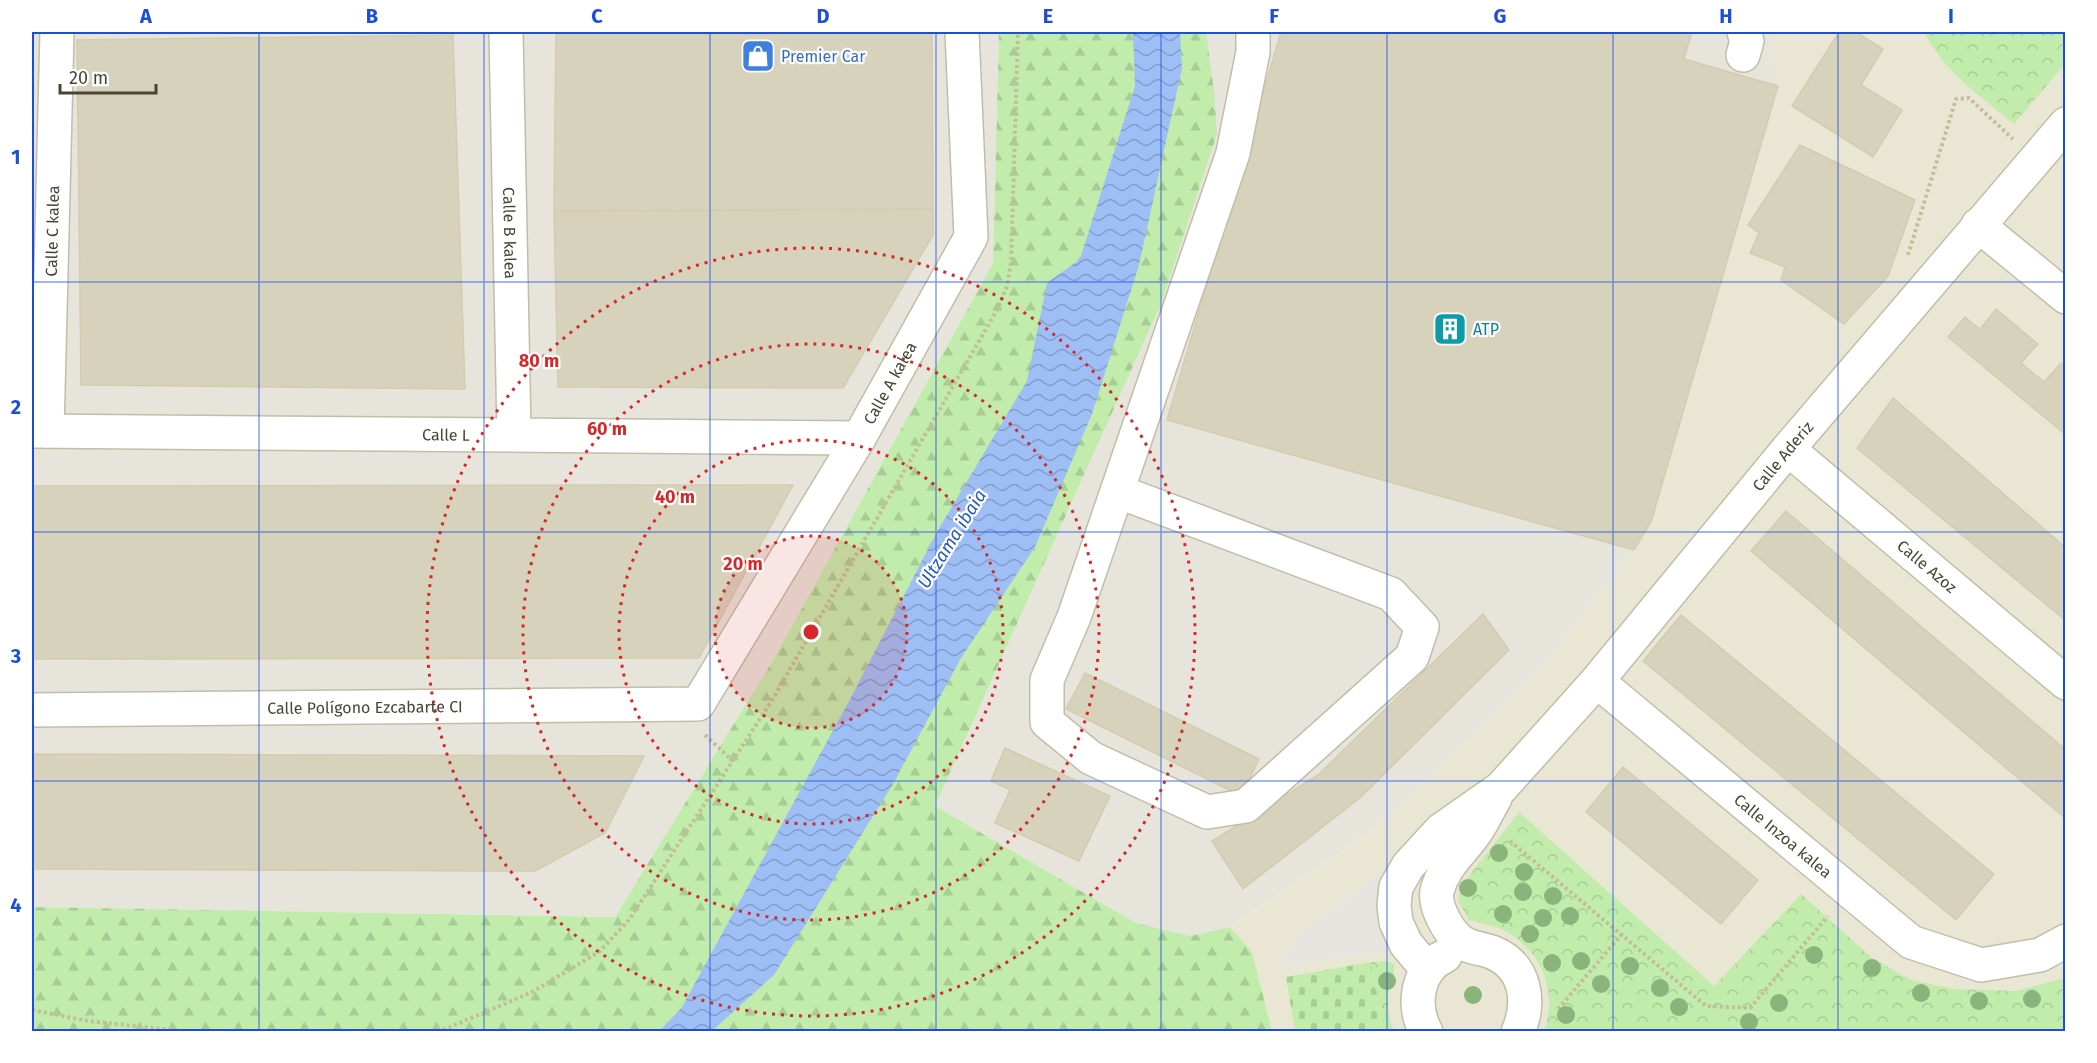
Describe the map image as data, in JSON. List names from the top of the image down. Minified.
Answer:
{"streets":{"street":["Calle C kalea","Calle B kalea","Calle A kalea","Calle L","Calle Aderiz","Calle Azoz","Calle Polígono Ezcabarte CI","Calle Inzoa kalea"]},"crossings":[["Calle C kalea","Calle L"],["Calle B kalea","Calle L"],["Calle A kalea","Calle L"],["Calle A kalea","Calle Polígono Ezcabarte CI"],["Calle Aderiz","Calle Azoz"],["Calle Aderiz","Calle Inzoa kalea"]],"water":["Ultzama ibaia"],"places":{"shop":["Premier Car"],"building":["ATP"]},"scale_bar":"20 m","grid":{"columns":["A","B","C","D","E","F","G","H","I"],"rows":["1","2","3","4"]},"rings":["80 m","60 m","40 m","20 m"]}
